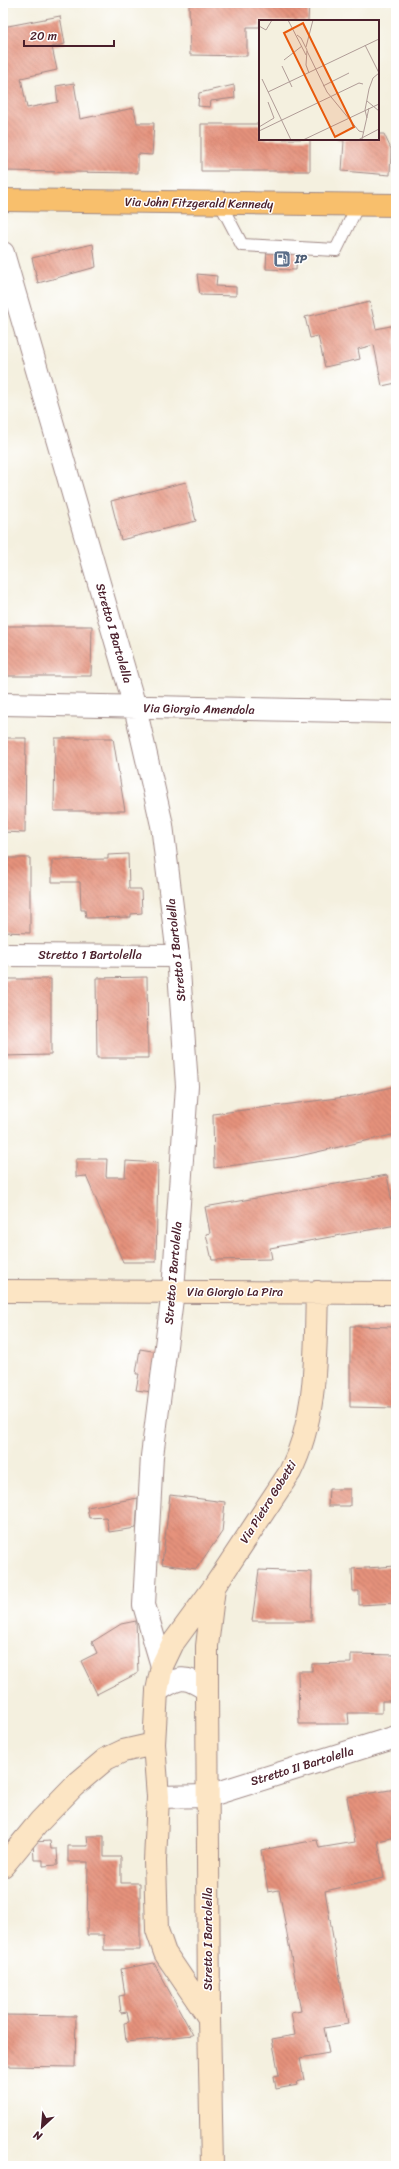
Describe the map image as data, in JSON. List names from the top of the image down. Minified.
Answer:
{"streets":{"main road":["Via John Fitzgerald Kennedy"],"street":["Stretto I Bartolella","Via Giorgio Amendola","Stretto 1 Bartolella","Via Giorgio La Pira","Via Pietro Gobetti","Stretto II Bartolella"]},"crossings":[["Stretto I Bartolella","Via Giorgio Amendola"],["Stretto I Bartolella","Stretto 1 Bartolella"],["Stretto I Bartolella","Via Giorgio La Pira"],["Stretto I Bartolella","Via Pietro Gobetti"],["Stretto I Bartolella","Stretto II Bartolella"],["Via Giorgio La Pira","Via Pietro Gobetti"]],"places":{"fuel station":["IP"]},"scale_bar":"20 m","north":"bottom left"}
